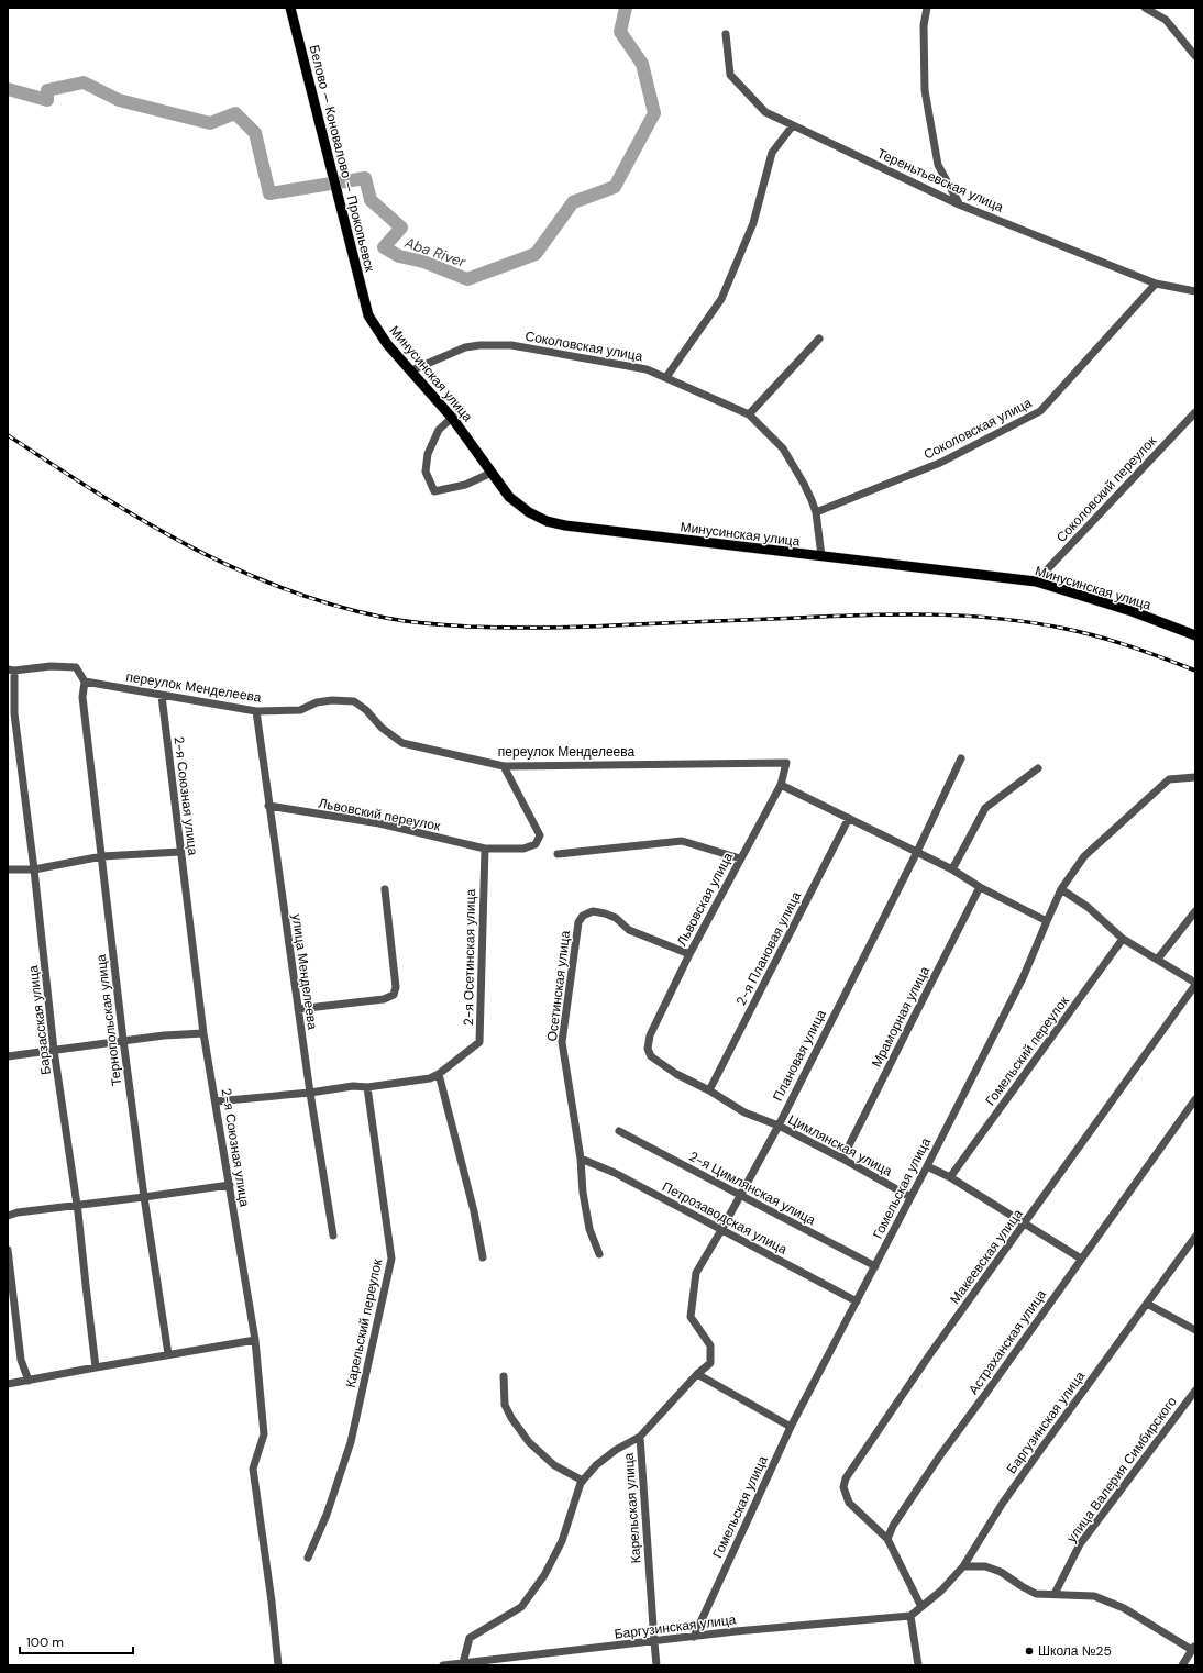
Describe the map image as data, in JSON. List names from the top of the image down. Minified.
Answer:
{"streets":{"main road":["Белово — Коновалово — Прокопьевск","Минусинская улица"],"street":["Тереньтьевская улица","Соколовская улица","Соколовский переулок","переулок Менделеева","2-я Союзная улица","Львовский переулок","Львовская улица","2-я Плановая улица","2-я Осетинская улица","улица Менделеева","Осетинская улица","Мраморная улица","Барзасская улица","Тернопольская улица","Гомельский переулок","Плановая улица","Цимлянская улица","2-я Цимлянская улица","Гомельская улица","Петрозаводская улица","Макеевская улица","Карельский переулок","Астраханская улица","Баргузинская улица","улица Валерия Симбирского","Карельская улица"]},"crossings":[["Белово — Коновалово — Прокопьевск","Минусинская улица"],["Тереньтьевская улица","Соколовская улица"],["Соколовская улица","Минусинская улица"],["Минусинская улица","Соколовский переулок"],["переулок Менделеева","2-я Союзная улица"],["переулок Менделеева","Львовский переулок"],["переулок Менделеева","Львовская улица"],["переулок Менделеева","улица Менделеева"],["переулок Менделеева","Тернопольская улица"],["Львовский переулок","2-я Осетинская улица"],["Львовский переулок","улица Менделеева"],["Львовская улица","Осетинская улица"],["Львовская улица","Цимлянская улица"],["2-я Плановая улица","Цимлянская улица"],["Осетинская улица","Петрозаводская улица"],["Мраморная улица","Цимлянская улица"],["Плановая улица","Цимлянская улица"],["Плановая улица","2-я Цимлянская улица"],["Плановая улица","Петрозаводская улица"],["Цимлянская улица","Гомельская улица"],["2-я Цимлянская улица","Гомельская улица"],["Гомельская улица","Петрозаводская улица"],["Гомельская улица","Баргузинская улица"],["Макеевская улица","Астраханская улица"],["Баргузинская улица","Карельская улица"]],"water":["Aba River"],"places":["Школа №25"],"scale_bar":"100 m"}
